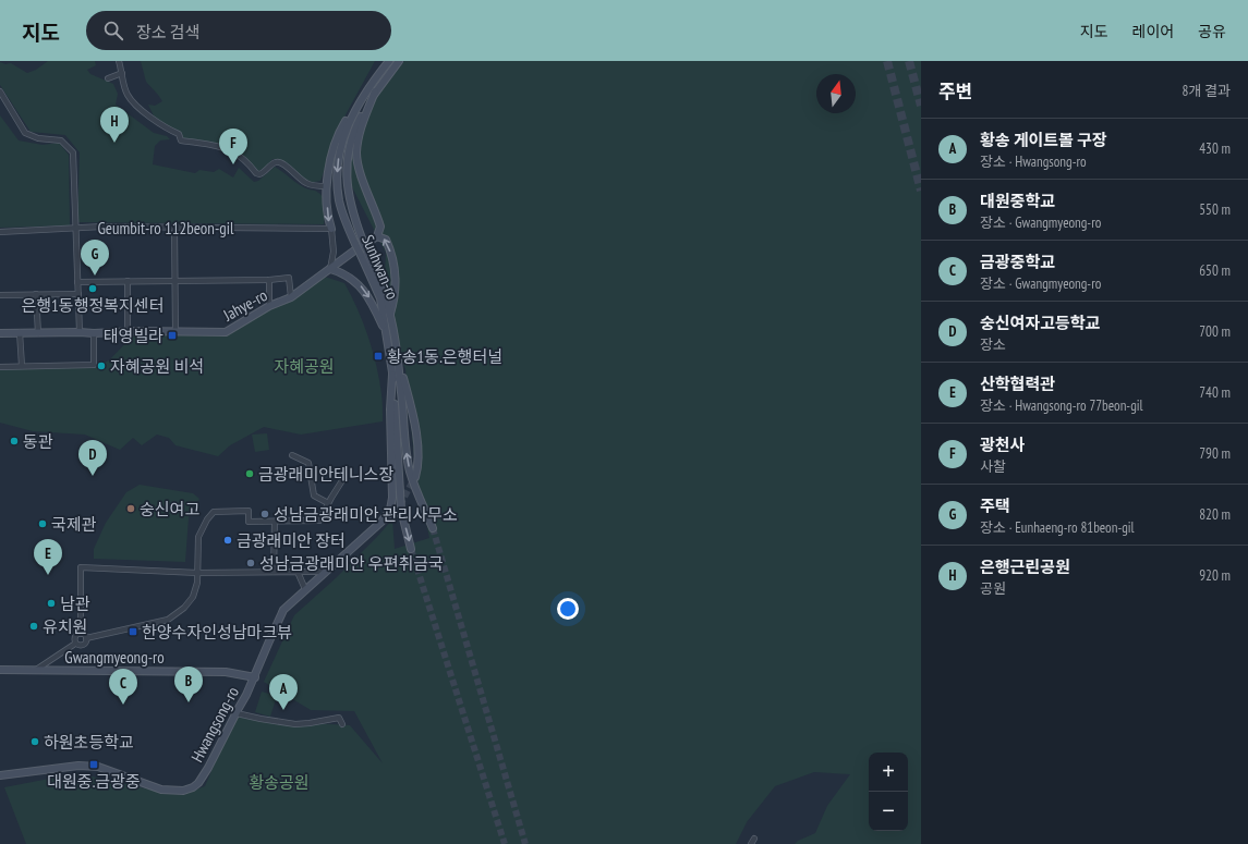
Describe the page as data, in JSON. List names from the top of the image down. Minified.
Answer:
{"streets":{"main road":["Sunhwan-ro","Jahye-ro","Gwangmyeong-ro","Hwangsong-ro"],"street":["Geumbit-ro 112beon-gil"]},"crossings":[["Gwangmyeong-ro","Hwangsong-ro"]],"parks":["자혜공원","황송공원"],"places":{"other":["은행1동행정복지센터","자혜공원 비석","동관","금광래미안테니스장","숭신여고","성남금광래미안 관리사무소","국제관","금광래미안 장터","성남금광래미안 우편취금국","남관","유치원","하원초등학교"],"transit":["태영빌라","황송1동.은행터널","한양수자인성남마크뷰","대원중.금광중"]},"north":"top","page":{"header":"지도","search":"장소 검색","nav":["지도","레이어","공유"],"heading":["주변","8개 결과"],"pins":["H","F","G","D","E","B","C","A"],"list":[{"mark":"A","name":"황송 게이트볼 구장","note":"장소 · Hwangsong-ro","value":"430 m"},{"mark":"B","name":"대원중학교","note":"장소 · Gwangmyeong-ro","value":"550 m"},{"mark":"C","name":"금광중학교","note":"장소 · Gwangmyeong-ro","value":"650 m"},{"mark":"D","name":"숭신여자고등학교","note":"장소","value":"700 m"},{"mark":"E","name":"산학협력관","note":"장소 · Hwangsong-ro 77beon-gil","value":"740 m"},{"mark":"F","name":"광천사","note":"사찰","value":"790 m"},{"mark":"G","name":"주택","note":"장소 · Eunhaeng-ro 81beon-gil","value":"820 m"},{"mark":"H","name":"은행근린공원","note":"공원","value":"920 m"}],"map_buttons":["+","−"]}}
